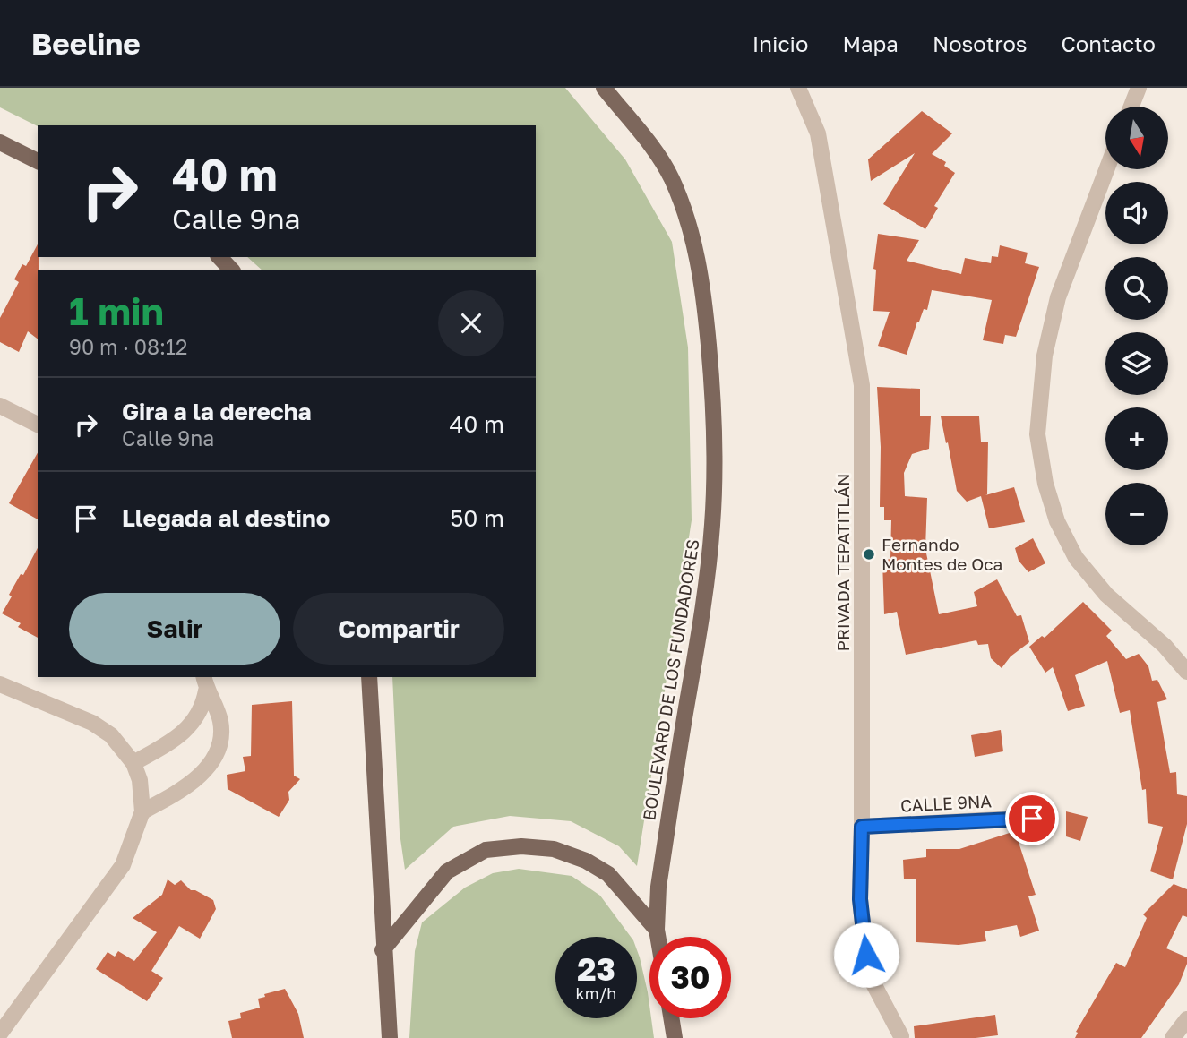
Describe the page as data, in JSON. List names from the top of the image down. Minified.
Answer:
{"streets":{"main road":["BOULEVARD DE LOS FUNDADORES"],"street":["PRIVADA TEPATITLÁN","CALLE 9NA"]},"crossings":[["PRIVADA TEPATITLÁN","CALLE 9NA"]],"places":["Fernando Montes de Oca"],"north":"bottom","page":{"header":"Beeline","nav":["Inicio","Mapa","Nosotros","Contacto"],"map_buttons":["+","−"],"turn":["40 m","Calle 9na"],"heading":["1 min","90 m · 08:12"],"list":[{"name":"Gira a la derecha","note":"Calle 9na","value":"40 m"},{"name":"Llegada al destino","value":"50 m"}],"buttons":["Salir","Compartir"],"speed":"23 km/h","limit":"30"}}
